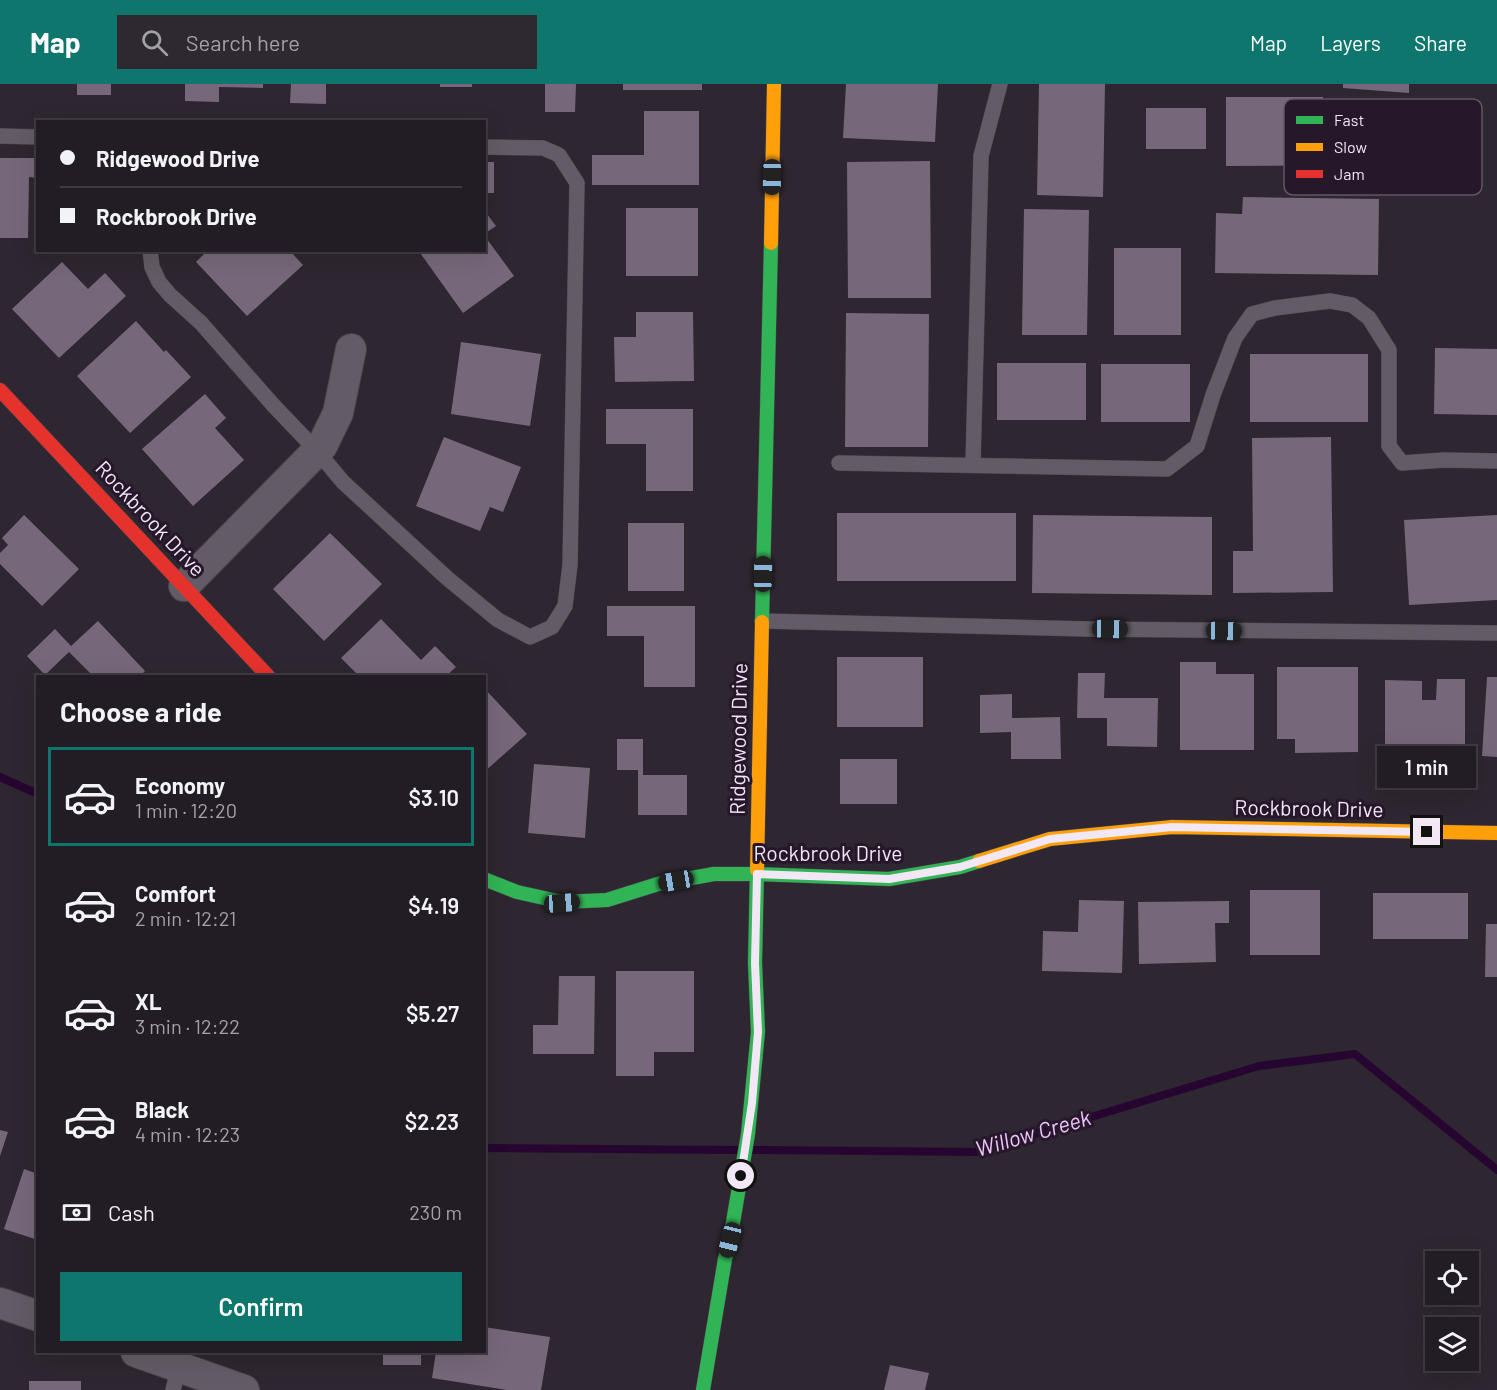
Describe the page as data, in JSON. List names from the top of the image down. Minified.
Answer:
{"streets":{"street":["Rockbrook Drive","Ridgewood Drive"]},"crossings":[["Rockbrook Drive","Ridgewood Drive"]],"water":["Willow Creek"],"legend":["Fast","Slow","Jam"],"page":{"header":"Map","search":"Search here","nav":["Map","Layers","Share"],"banner":["Ridgewood Drive","Rockbrook Drive"],"heading":"Choose a ride","bubble":"1 min","list":[{"name":"Economy","note":"1 min · 12:20","value":"$3.10"},{"name":"Comfort","note":"2 min · 12:21","value":"$4.19"},{"name":"XL","note":"3 min · 12:22","value":"$5.27"},{"name":"Black","note":"4 min · 12:23","value":"$2.23"}],"pay":["Cash","230 m"],"buttons":"Confirm"}}
